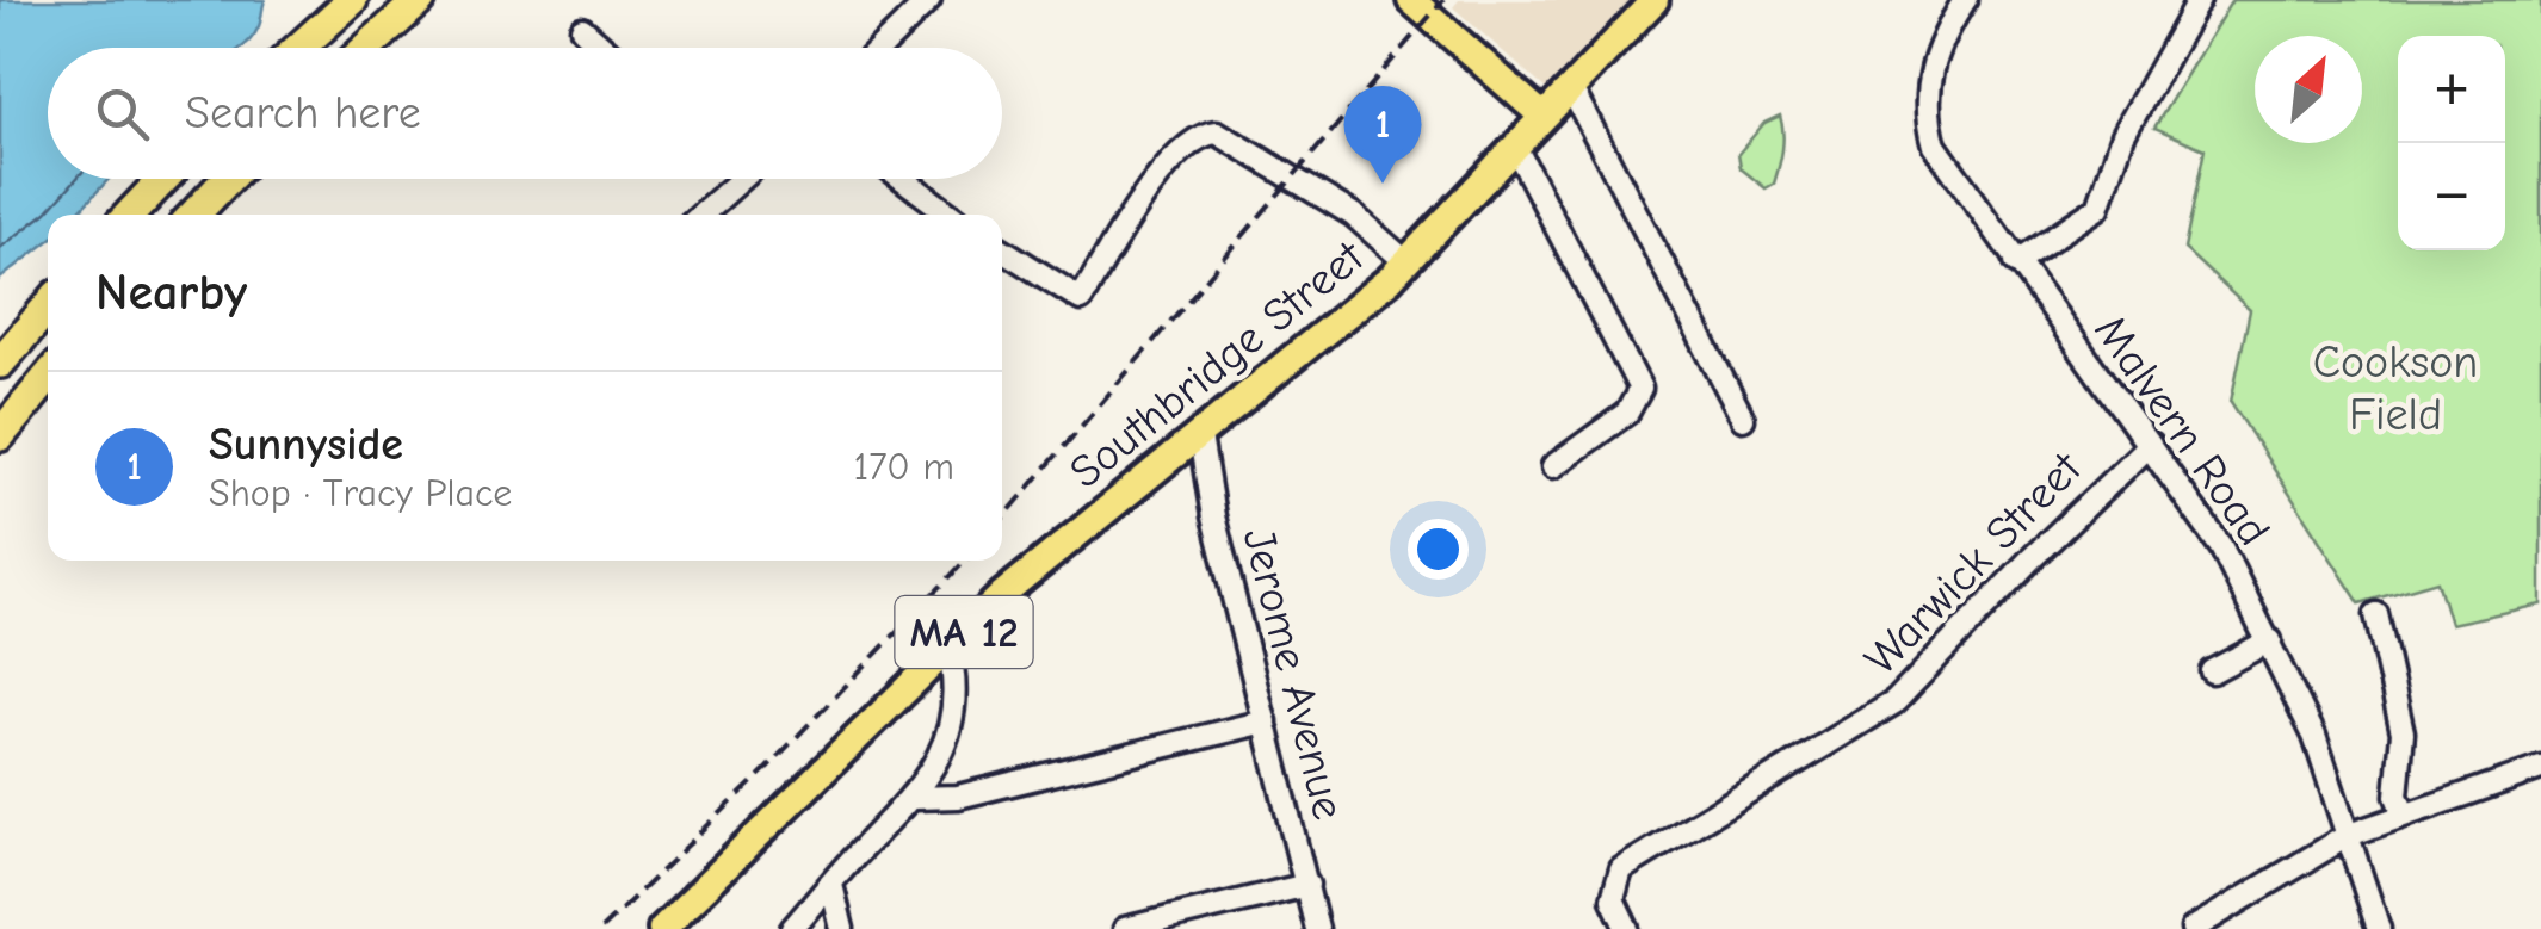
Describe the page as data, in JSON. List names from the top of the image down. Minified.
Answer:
{"streets":{"main road":["Southbridge Street","MA 12"],"street":["Malvern Road","Warwick Street","Jerome Avenue"]},"crossings":[["Southbridge Street","Jerome Avenue"],["Malvern Road","Warwick Street"]],"parks":["Cookson Field"],"north":"top right","page":{"map_buttons":["+","−"],"search":"Search here","pins":"1","heading":"Nearby","list":[{"mark":"1","name":"Sunnyside","note":"Shop · Tracy Place","value":"170 m"}]}}
